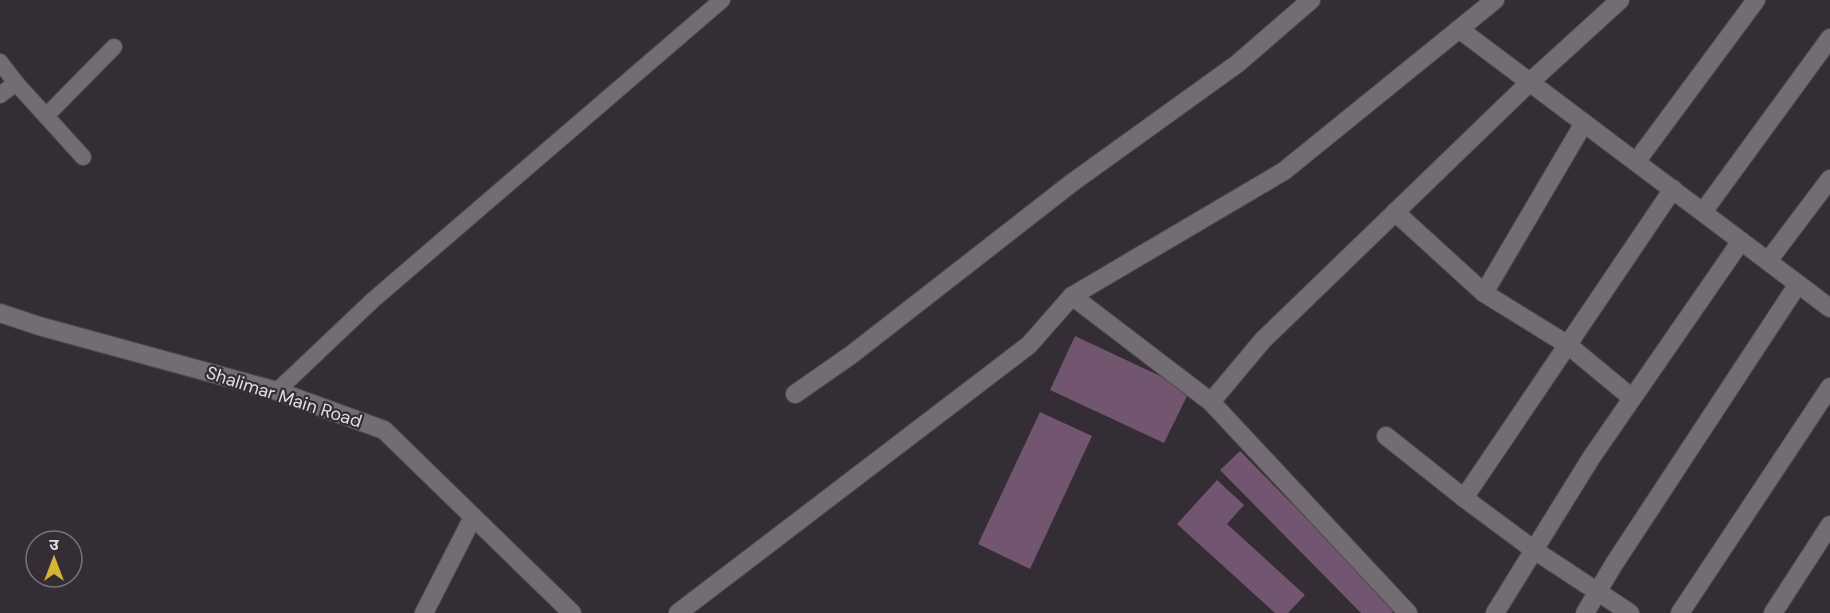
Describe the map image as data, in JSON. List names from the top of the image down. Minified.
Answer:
{"streets":{"street":["Shalimar Main Road"]},"north":"top"}
